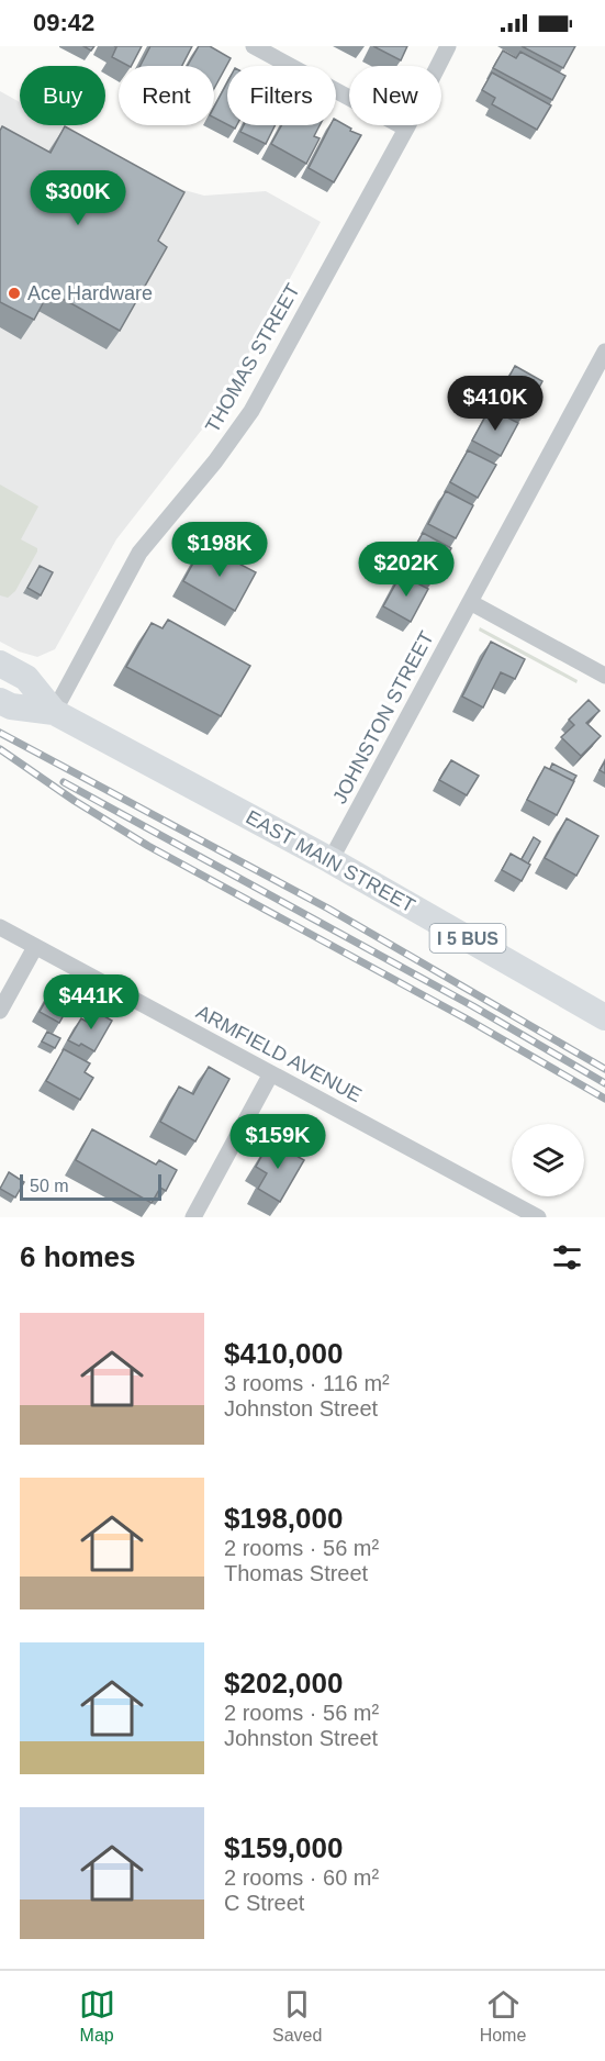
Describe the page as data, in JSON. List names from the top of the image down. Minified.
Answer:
{"streets":{"main road":["EAST MAIN STREET","I 5 BUS"],"street":["THOMAS STREET","JOHNSTON STREET","ARMFIELD AVENUE"]},"crossings":[["THOMAS STREET","EAST MAIN STREET"],["JOHNSTON STREET","EAST MAIN STREET"]],"places":["Ace Hardware"],"scale_bar":"50 m","page":{"status":"09:42","chip":["Buy","Rent","Filters","New"],"price":["$300K","$410K","$198K","$202K","$441K","$159K"],"scale":"50 m","heading":"6 homes","list":[{"name":"$410,000","note":"3 rooms · 116 m² · Johnston Street"},{"name":"$198,000","note":"2 rooms · 56 m² · Thomas Street"},{"name":"$202,000","note":"2 rooms · 56 m² · Johnston Street"},{"name":"$159,000","note":"2 rooms · 60 m² · C Street"}],"tabs":["Map","Saved","Home"]}}
